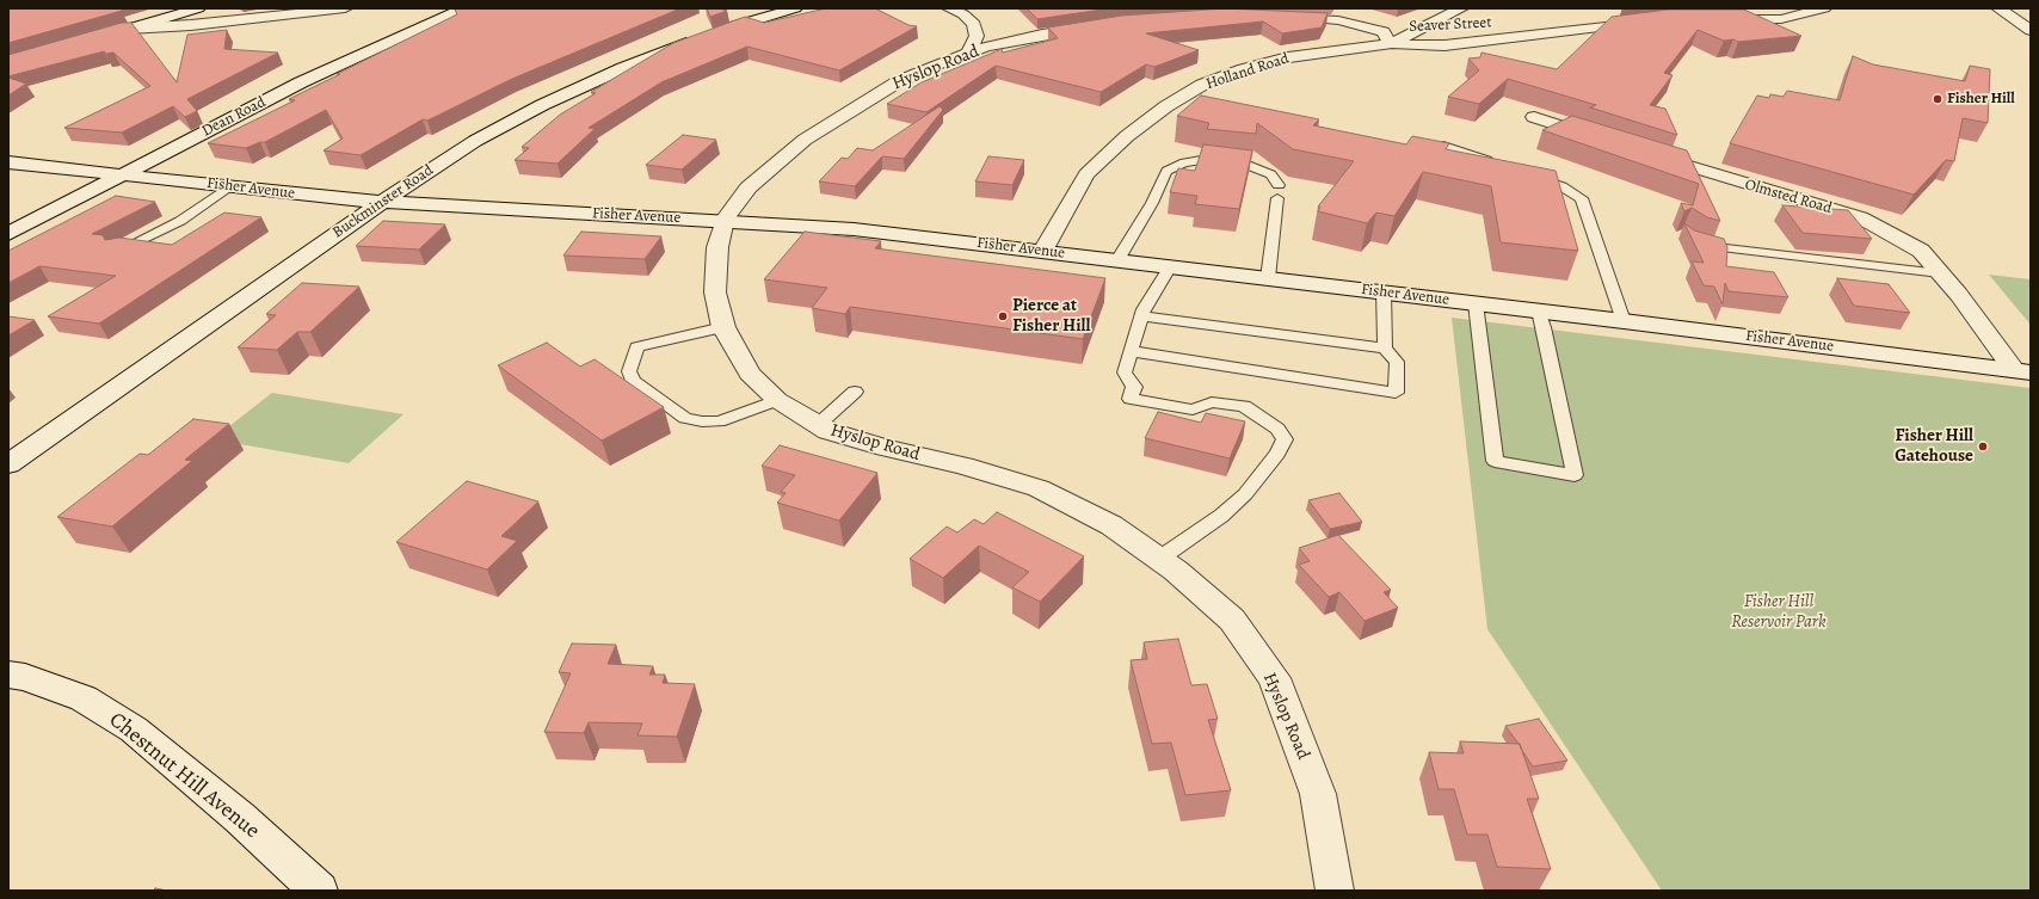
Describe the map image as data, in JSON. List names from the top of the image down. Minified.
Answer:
{"streets":{"street":["Seaver Street","Hyslop Road","Holland Road","Dean Road","Fisher Avenue","Olmsted Road","Buckminster Road","Chestnut Hill Avenue"]},"crossings":[["Seaver Street","Holland Road"],["Hyslop Road","Fisher Avenue"],["Holland Road","Fisher Avenue"],["Dean Road","Fisher Avenue"],["Fisher Avenue","Olmsted Road"],["Fisher Avenue","Buckminster Road"]],"parks":["Fisher Hill Reservoir Park"],"places":["Fisher Hill","Pierce at Fisher Hill","Fisher Hill Gatehouse"]}
